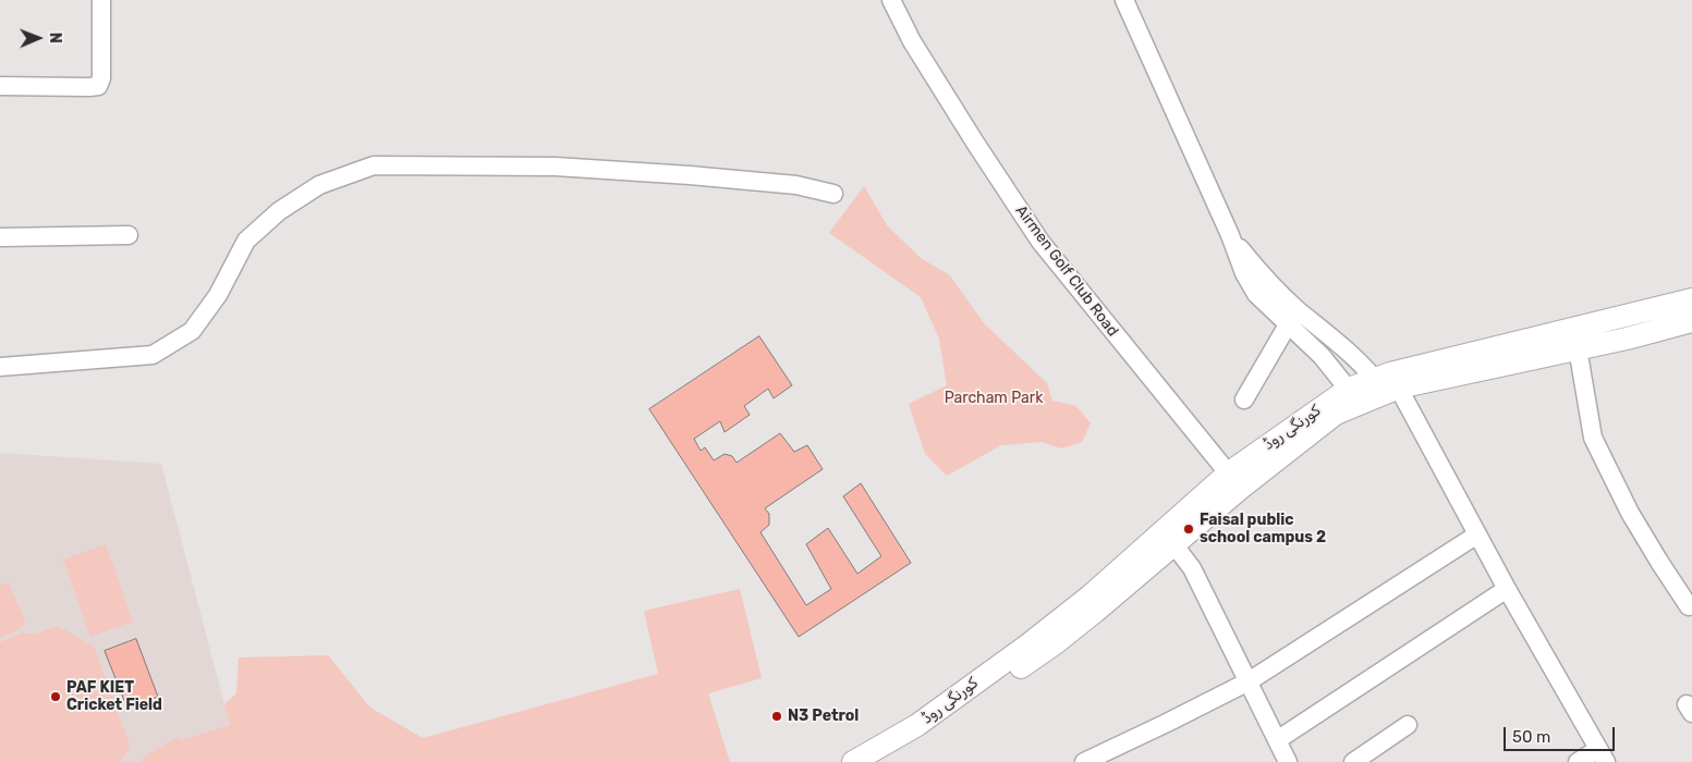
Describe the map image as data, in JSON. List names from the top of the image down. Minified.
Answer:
{"streets":{"main road":["کورنگی روڈ"],"street":["Airmen Golf Club Road"]},"crossings":[["Airmen Golf Club Road","کورنگی روڈ"]],"parks":["Parcham Park"],"places":["Faisal public school campus 2","PAF KIET Cricket Field","N3 Petrol"],"scale_bar":"50 m","north":"right"}
